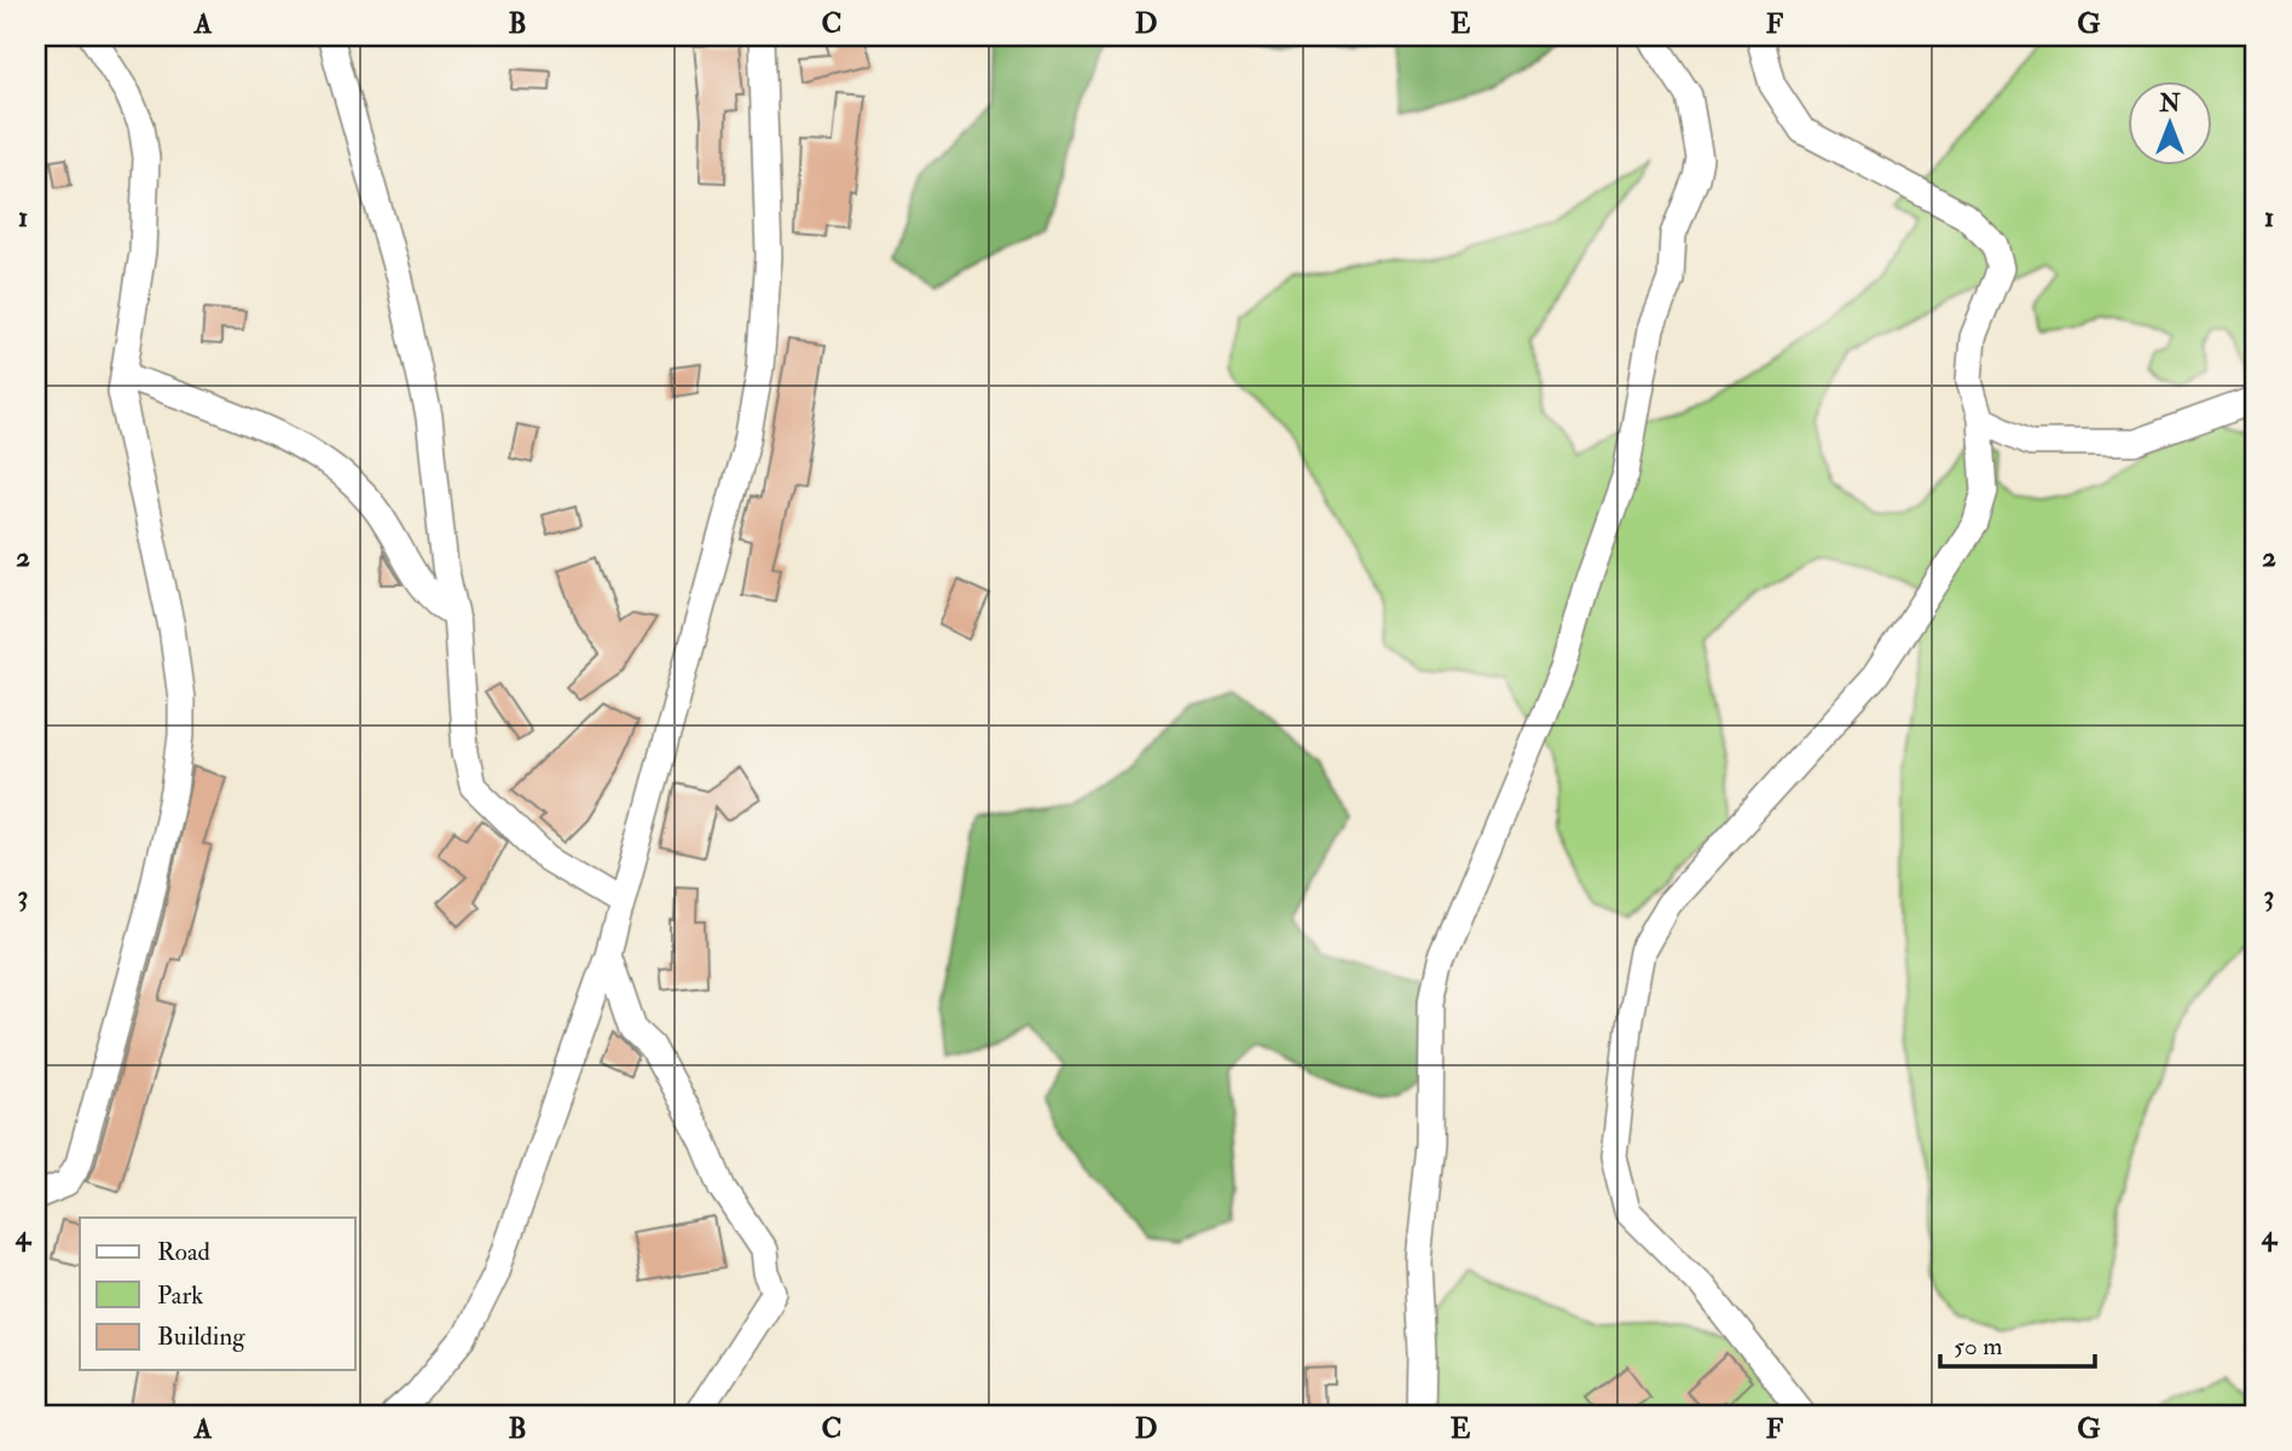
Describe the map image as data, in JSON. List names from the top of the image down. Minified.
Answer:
{"legend":["Road","Park","Building"],"scale_bar":"50 m","north":"top","grid":{"columns":["A","B","C","D","E","F","G"],"rows":["1","2","3","4"]}}
